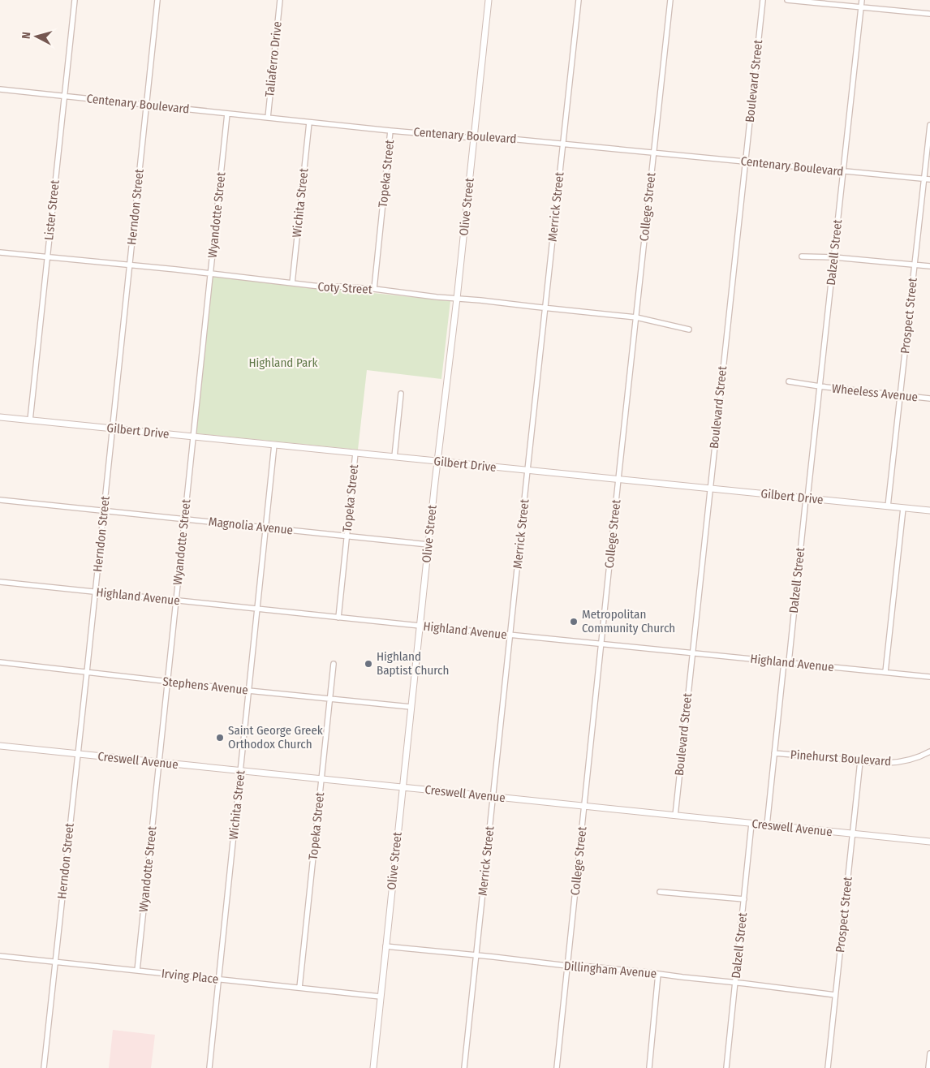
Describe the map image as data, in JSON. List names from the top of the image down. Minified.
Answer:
{"streets":{"street":["Taliaferro Drive","Boulevard Street","Centenary Boulevard","Topeka Street","Wichita Street","Herndon Street","Olive Street","Merrick Street","College Street","Lister Street","Wyandotte Street","Dalzell Street","Coty Street","Prospect Street","Wheeless Avenue","Gilbert Drive","Magnolia Avenue","Highland Avenue","Stephens Avenue","Pinehurst Boulevard","Creswell Avenue","Dillingham Avenue","Irving Place"]},"crossings":[["Taliaferro Drive","Centenary Boulevard"],["Boulevard Street","Centenary Boulevard"],["Boulevard Street","Gilbert Drive"],["Boulevard Street","Highland Avenue"],["Boulevard Street","Creswell Avenue"],["Centenary Boulevard","Topeka Street"],["Centenary Boulevard","Wichita Street"],["Centenary Boulevard","Herndon Street"],["Centenary Boulevard","Olive Street"],["Centenary Boulevard","Merrick Street"],["Centenary Boulevard","College Street"],["Centenary Boulevard","Lister Street"],["Centenary Boulevard","Wyandotte Street"],["Centenary Boulevard","Dalzell Street"],["Centenary Boulevard","Prospect Street"],["Topeka Street","Coty Street"],["Topeka Street","Gilbert Drive"],["Topeka Street","Magnolia Avenue"],["Topeka Street","Highland Avenue"],["Topeka Street","Stephens Avenue"],["Topeka Street","Creswell Avenue"],["Topeka Street","Irving Place"],["Wichita Street","Coty Street"],["Wichita Street","Gilbert Drive"],["Wichita Street","Magnolia Avenue"],["Wichita Street","Highland Avenue"],["Wichita Street","Stephens Avenue"],["Wichita Street","Creswell Avenue"],["Wichita Street","Irving Place"],["Herndon Street","Coty Street"],["Herndon Street","Gilbert Drive"],["Herndon Street","Magnolia Avenue"],["Herndon Street","Highland Avenue"],["Herndon Street","Stephens Avenue"],["Herndon Street","Creswell Avenue"],["Herndon Street","Irving Place"],["Olive Street","Coty Street"],["Olive Street","Gilbert Drive"],["Olive Street","Magnolia Avenue"],["Olive Street","Highland Avenue"],["Olive Street","Stephens Avenue"],["Olive Street","Creswell Avenue"],["Olive Street","Dillingham Avenue"],["Olive Street","Irving Place"],["Merrick Street","Coty Street"],["Merrick Street","Gilbert Drive"],["Merrick Street","Highland Avenue"],["Merrick Street","Creswell Avenue"],["Merrick Street","Dillingham Avenue"],["College Street","Coty Street"],["College Street","Gilbert Drive"],["College Street","Highland Avenue"],["College Street","Creswell Avenue"],["College Street","Dillingham Avenue"],["Lister Street","Coty Street"],["Lister Street","Gilbert Drive"],["Wyandotte Street","Coty Street"],["Wyandotte Street","Gilbert Drive"],["Wyandotte Street","Magnolia Avenue"],["Wyandotte Street","Highland Avenue"],["Wyandotte Street","Stephens Avenue"],["Wyandotte Street","Creswell Avenue"],["Wyandotte Street","Irving Place"],["Dalzell Street","Wheeless Avenue"],["Dalzell Street","Gilbert Drive"],["Dalzell Street","Highland Avenue"],["Dalzell Street","Pinehurst Boulevard"],["Dalzell Street","Creswell Avenue"],["Dalzell Street","Dillingham Avenue"],["Prospect Street","Wheeless Avenue"],["Prospect Street","Gilbert Drive"],["Prospect Street","Pinehurst Boulevard"],["Prospect Street","Creswell Avenue"],["Prospect Street","Dillingham Avenue"]],"parks":["Highland Park"],"places":["Metropolitan Community Church","Highland Baptist Church","Saint George Greek Orthodox Church"],"north":"left"}
